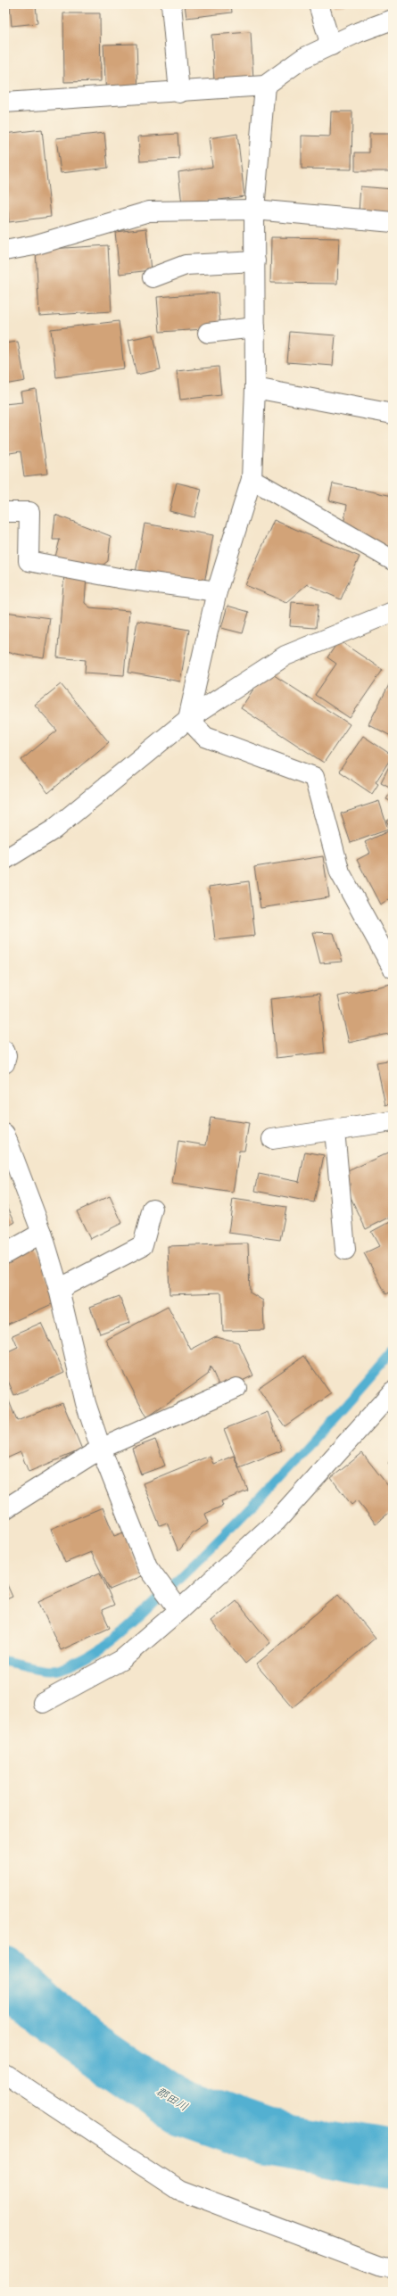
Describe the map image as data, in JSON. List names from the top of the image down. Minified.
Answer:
{"water":["郡田川"]}
